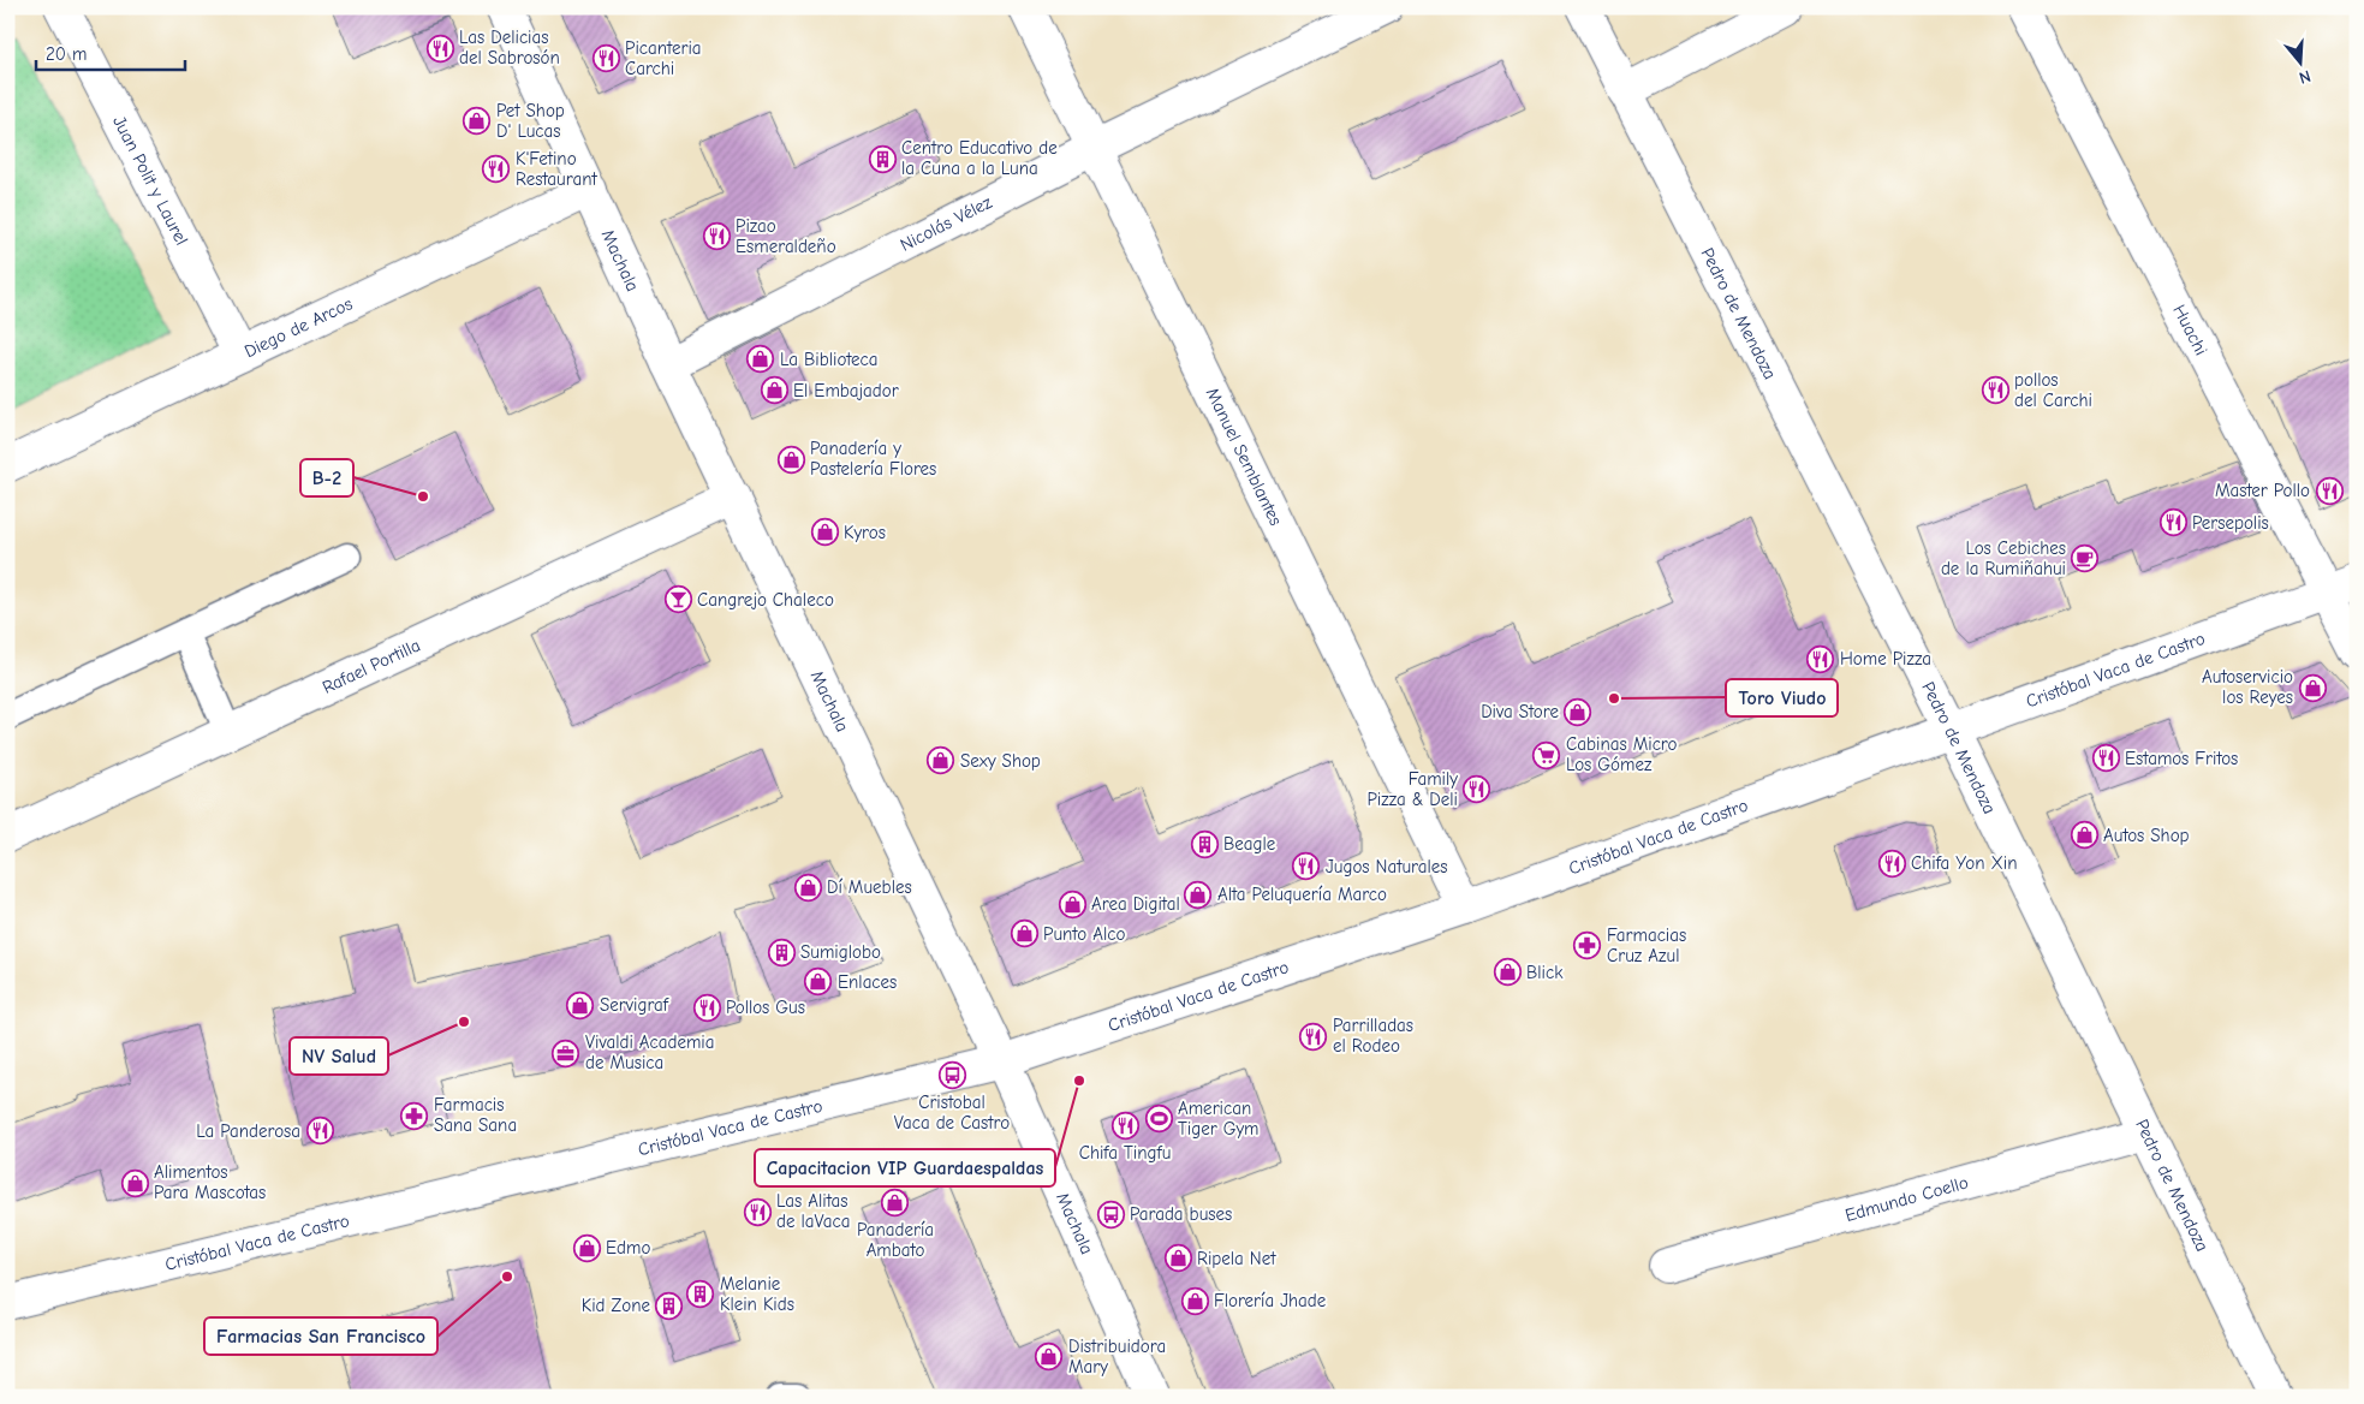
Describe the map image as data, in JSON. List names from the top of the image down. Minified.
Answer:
{"streets":{"street":["Juan Polit y Laurel","Nicolás Vélez","Machala","Pedro de Mendoza","Diego de Arcos","Huachi","Manuel Semblantes","Rafael Portilla","Cristóbal Vaca de Castro","Edmundo Coello"]},"crossings":[["Juan Polit y Laurel","Diego de Arcos"],["Nicolás Vélez","Machala"],["Nicolás Vélez","Manuel Semblantes"],["Machala","Diego de Arcos"],["Machala","Rafael Portilla"],["Machala","Cristóbal Vaca de Castro"],["Pedro de Mendoza","Cristóbal Vaca de Castro"],["Pedro de Mendoza","Edmundo Coello"],["Huachi","Cristóbal Vaca de Castro"],["Manuel Semblantes","Cristóbal Vaca de Castro"]],"places":{"restaurant":["Las Delicias del Sabrosón","Picanteria Carchi","K'Fetino Restaurant","Pizao Esmeraldeño","pollos del Carchi","Master Pollo","Persepolis","Home Pizza","Estamos Fritos","Family Pizza & Deli","Chifa Yon Xin","Jugos Naturales","Pollos Gus","Parrilladas el Rodeo","Chifa Tingfu","La Panderosa","Las Alitas de laVaca"],"shop":["Pet Shop D' Lucas","La Biblioteca","El Embajador","Panadería y Pastelería Flores","Kyros","Autoservicio los Reyes","Diva Store","Sexy Shop","Autos Shop","Dí Muebles","Alta Peluquería Marco","Area Digital","Punto Alco","Blick","Enlaces","Servigraf","Alimentos Para Mascotas","Panadería Ambato","Edmo","Ripela Net","Florería Jhade","Distribuidora Mary"],"building":["Centro Educativo de la Cuna a la Luna","Beagle","Sumiglobo","Melanie Klein Kids","Kid Zone"],"other":["B-2","Toro Viudo","NV Salud","Capacitacion VIP Guardaespaldas","Farmacias San Francisco"],"cafe":["Los Cebiches de la Rumiñahui"],"bar":["Cangrejo Chaleco"],"supermarket":["Cabinas Micro Los Gómez"],"pharmacy":["Farmacias Cruz Azul","Farmacis Sana Sana"],"office":["Vivaldi Academia de Musica"],"bus stop":["Cristobal Vaca de Castro","Parada buses"],"sports":["American Tiger Gym"]},"scale_bar":"20 m","north":"bottom"}
